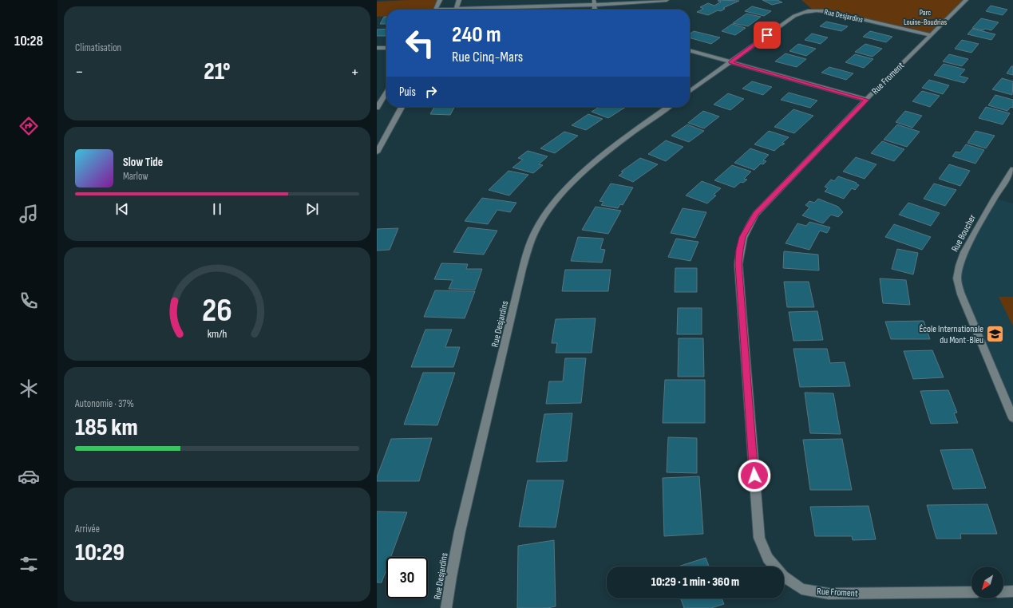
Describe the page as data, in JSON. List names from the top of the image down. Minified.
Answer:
{"streets":{"street":["Rue Desjardins","Rue Froment","Rue Boucher"]},"crossings":[["Rue Desjardins","Rue Froment"]],"parks":["Parc Louise-Boudrias"],"places":{"school or university":["École Internationale du Mont-Bleu"]},"north":"bottom left","page":{"tabs":"10:28","tile":["Climatisation",["Autonomie · 37%","185 km"],["Arrivée","10:29"]],"turn":["240 m","Rue Cinq-Mars"],"heat":["−","21°","+"],"then":"Puis","song":["Slow Tide","Marlow"],"limit":"30","trip":"10:29 · 1 min · 360 m","gauge":["26","km/h"]}}
